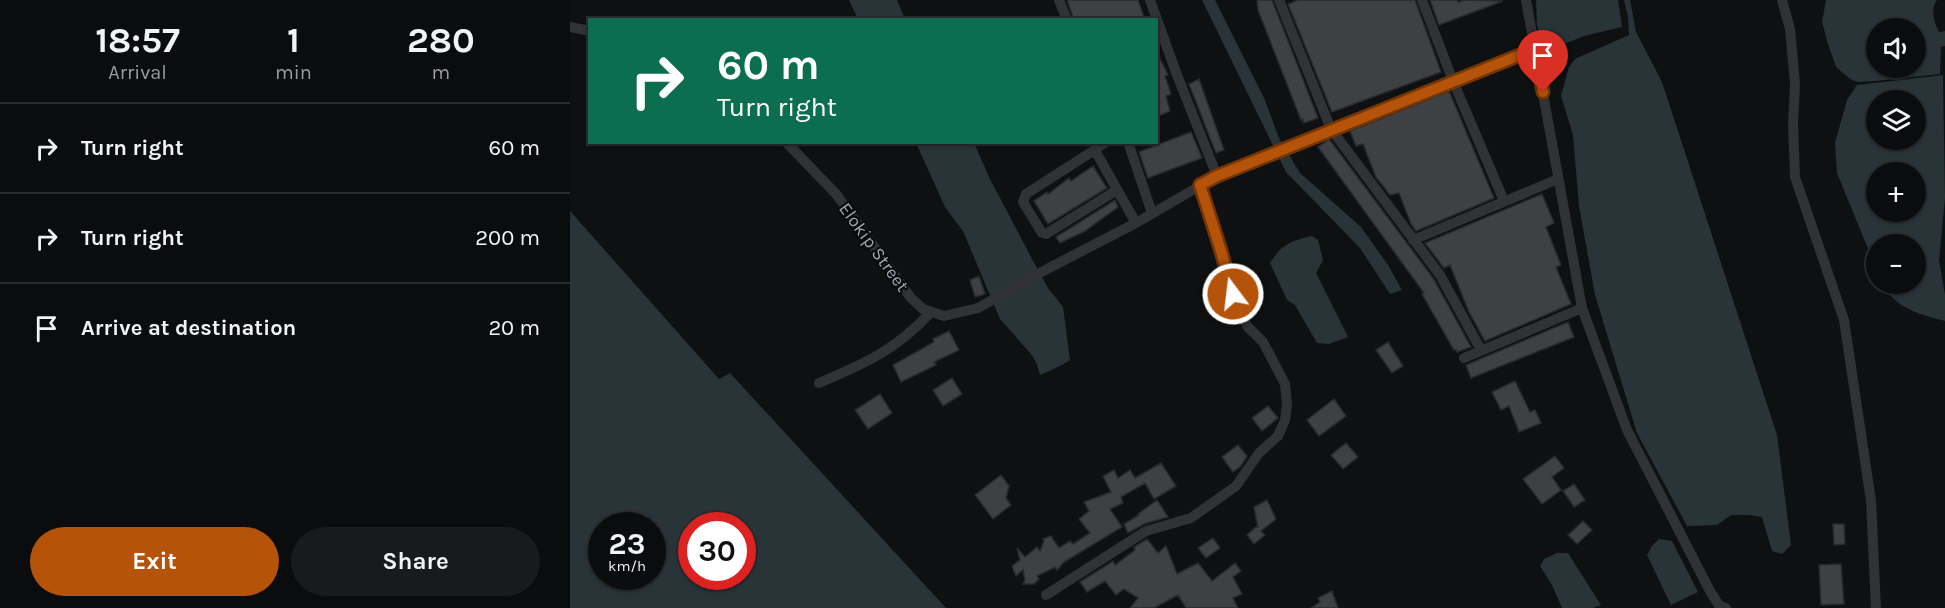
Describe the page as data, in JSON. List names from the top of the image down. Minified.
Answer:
{"streets":{"street":["Elokip Street"]},"page":{"eta":["18:57","Arrival","1","min","280","m"],"map_buttons":["+","−"],"turn":["60 m","Turn right"],"list":[{"name":"Turn right","value":"60 m"},{"name":"Turn right","value":"200 m"},{"name":"Arrive at destination","value":"20 m"}],"speed":"23 km/h","limit":"30","buttons":["Exit","Share"]}}
